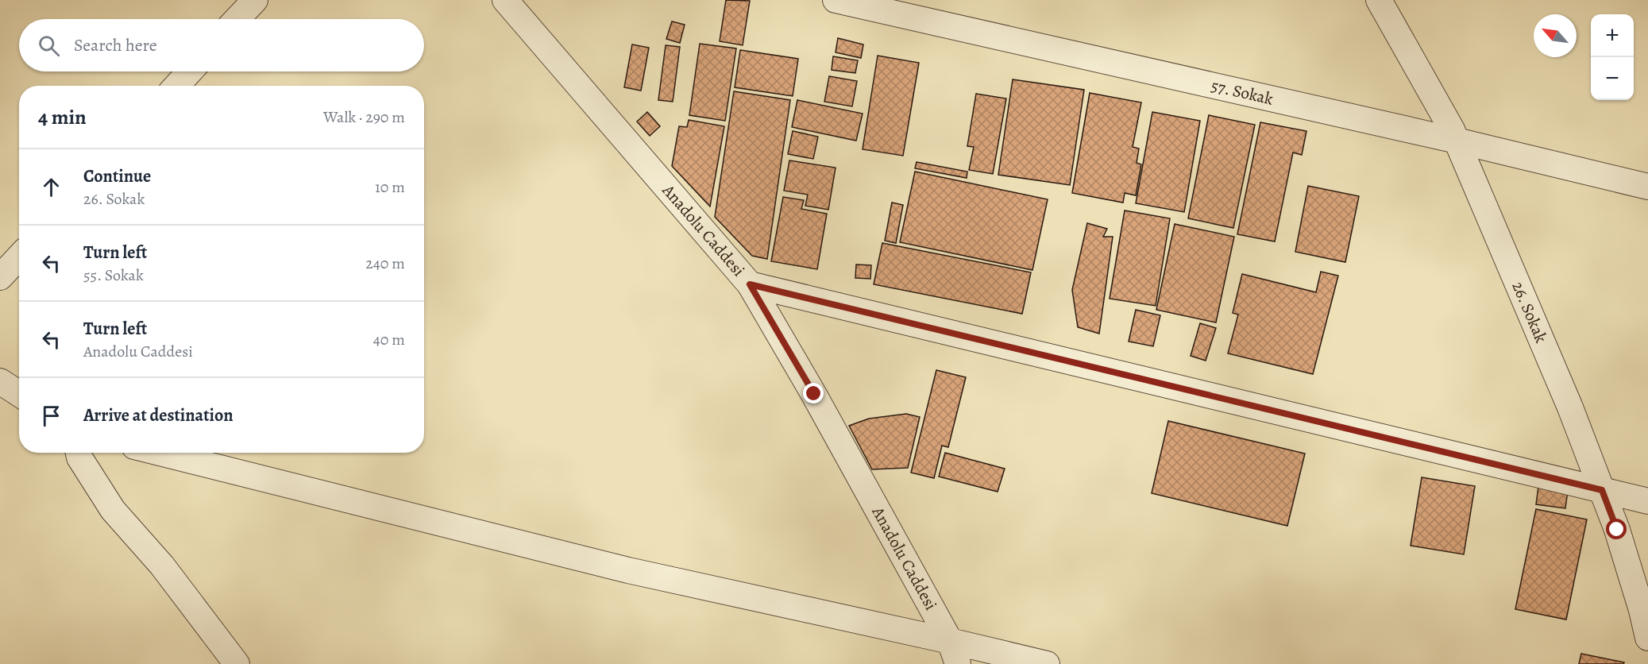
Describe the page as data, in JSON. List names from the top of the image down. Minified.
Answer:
{"streets":{"street":["57. Sokak","Anadolu Caddesi","26. Sokak"]},"crossings":[["57. Sokak","26. Sokak"]],"north":"top left","page":{"map_buttons":["+","−"],"search":"Search here","heading":["4 min","Walk · 290 m"],"list":[["Continue","26. Sokak","10 m"],["Turn left","55. Sokak","240 m"],["Turn left","Anadolu Caddesi","40 m"],"Arrive at destination"]}}
